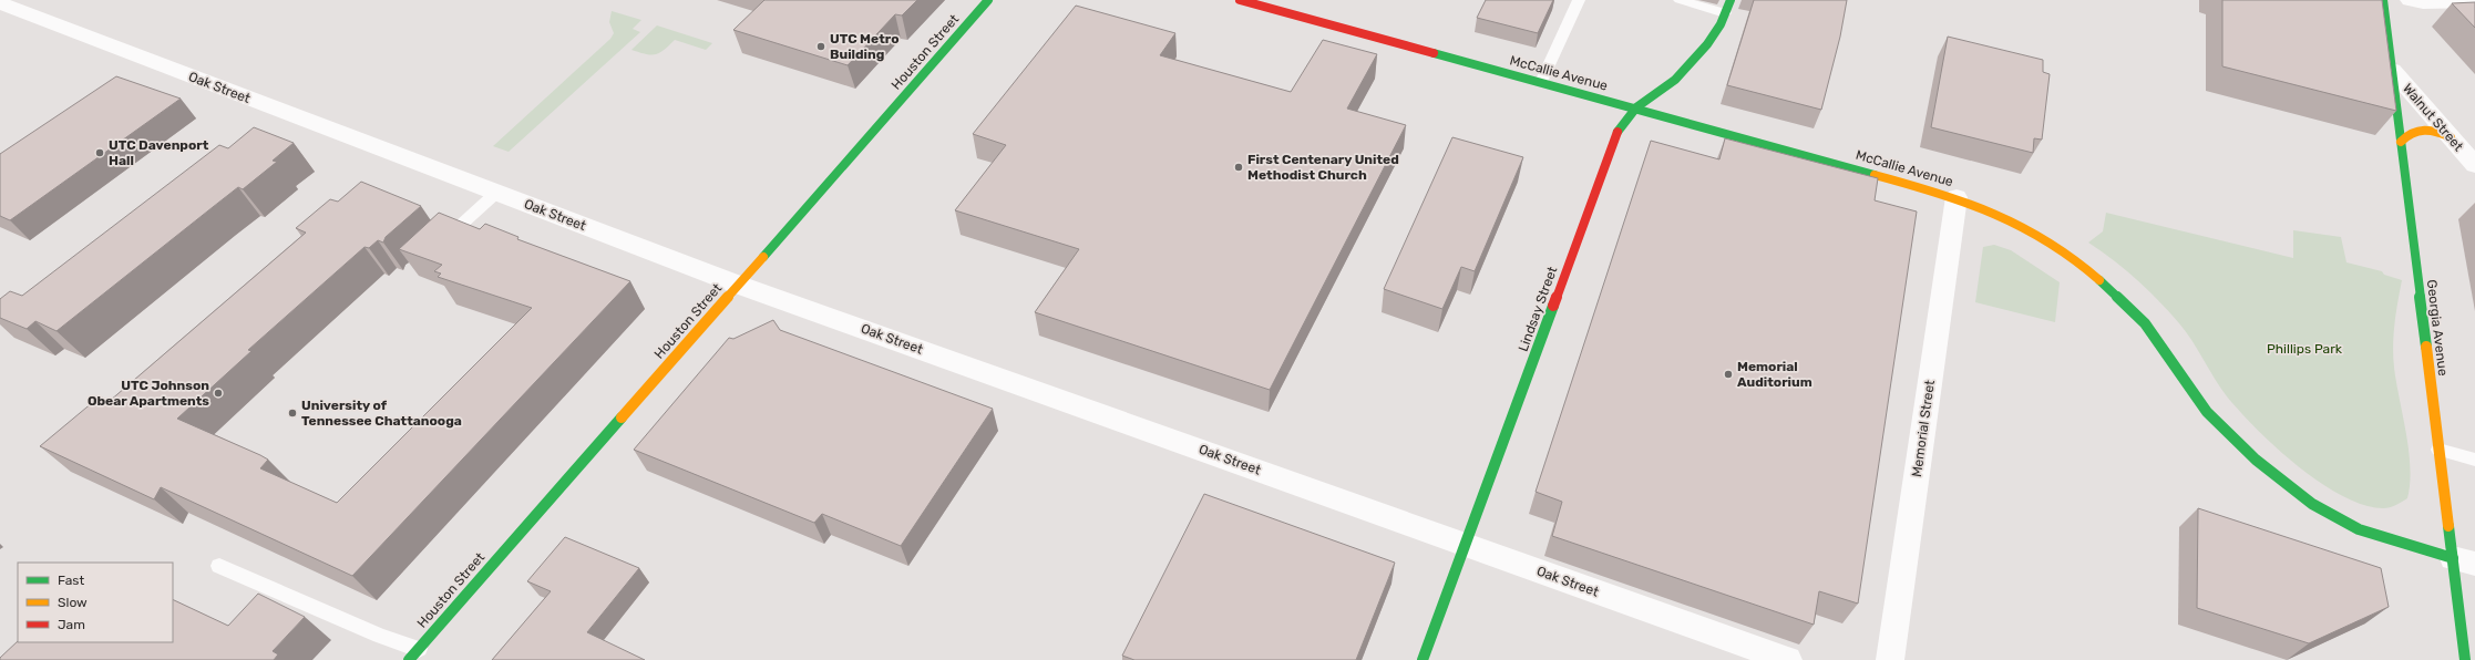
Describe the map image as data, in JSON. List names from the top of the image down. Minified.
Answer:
{"streets":{"main road":["Houston Street","McCallie Avenue","Lindsay Street","Georgia Avenue"],"street":["Oak Street","Walnut Street","Memorial Street"]},"crossings":[["Houston Street","Oak Street"],["McCallie Avenue","Lindsay Street"],["McCallie Avenue","Georgia Avenue"],["McCallie Avenue","Memorial Street"],["Oak Street","Lindsay Street"],["Walnut Street","Georgia Avenue"]],"parks":["Phillips Park"],"places":["UTC Metro Building","UTC Davenport Hall","First Centenary United Methodist Church","Memorial Auditorium","UTC Johnson Obear Apartments","University of Tennessee Chattanooga"],"legend":["Fast","Slow","Jam"]}
